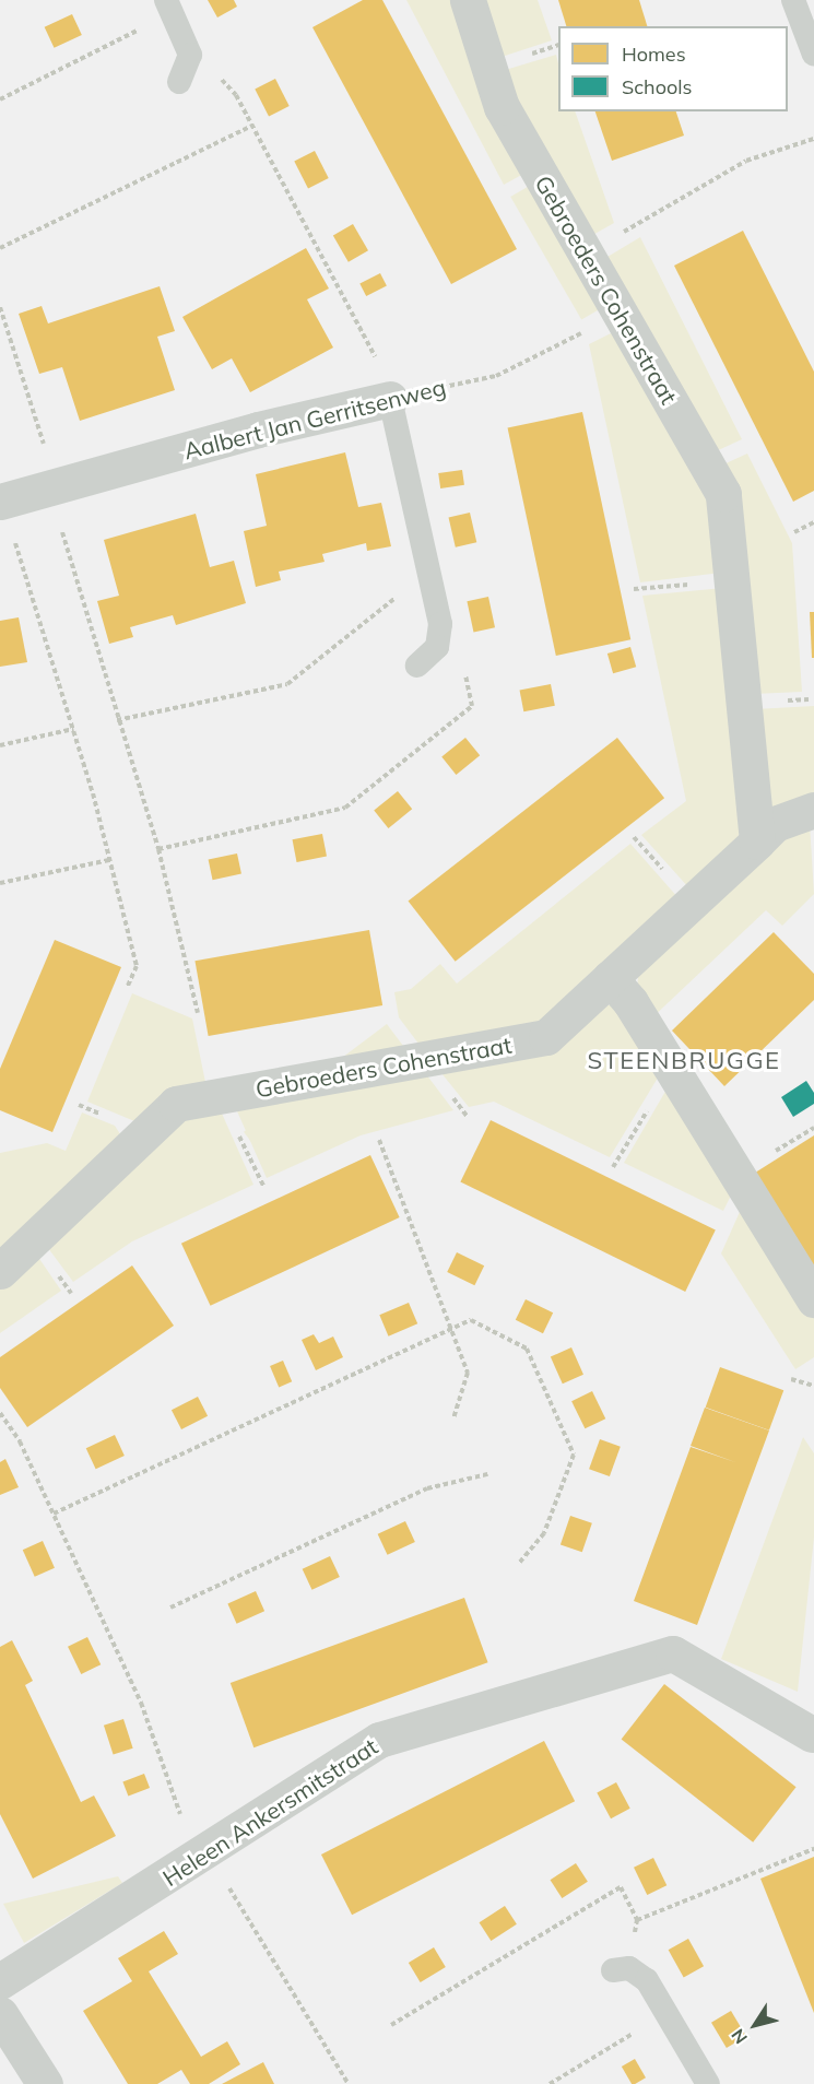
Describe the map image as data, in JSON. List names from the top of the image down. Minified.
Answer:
{"streets":{"street":["Gebroeders Cohenstraat","Aalbert Jan Gerritsenweg","Heleen Ankersmitstraat"]},"crossings":[["Gebroeders Cohenstraat","Aalbert Jan Gerritsenweg"]],"districts":["STEENBRUGGE"],"legend":["Homes","Schools"],"north":"bottom left"}
